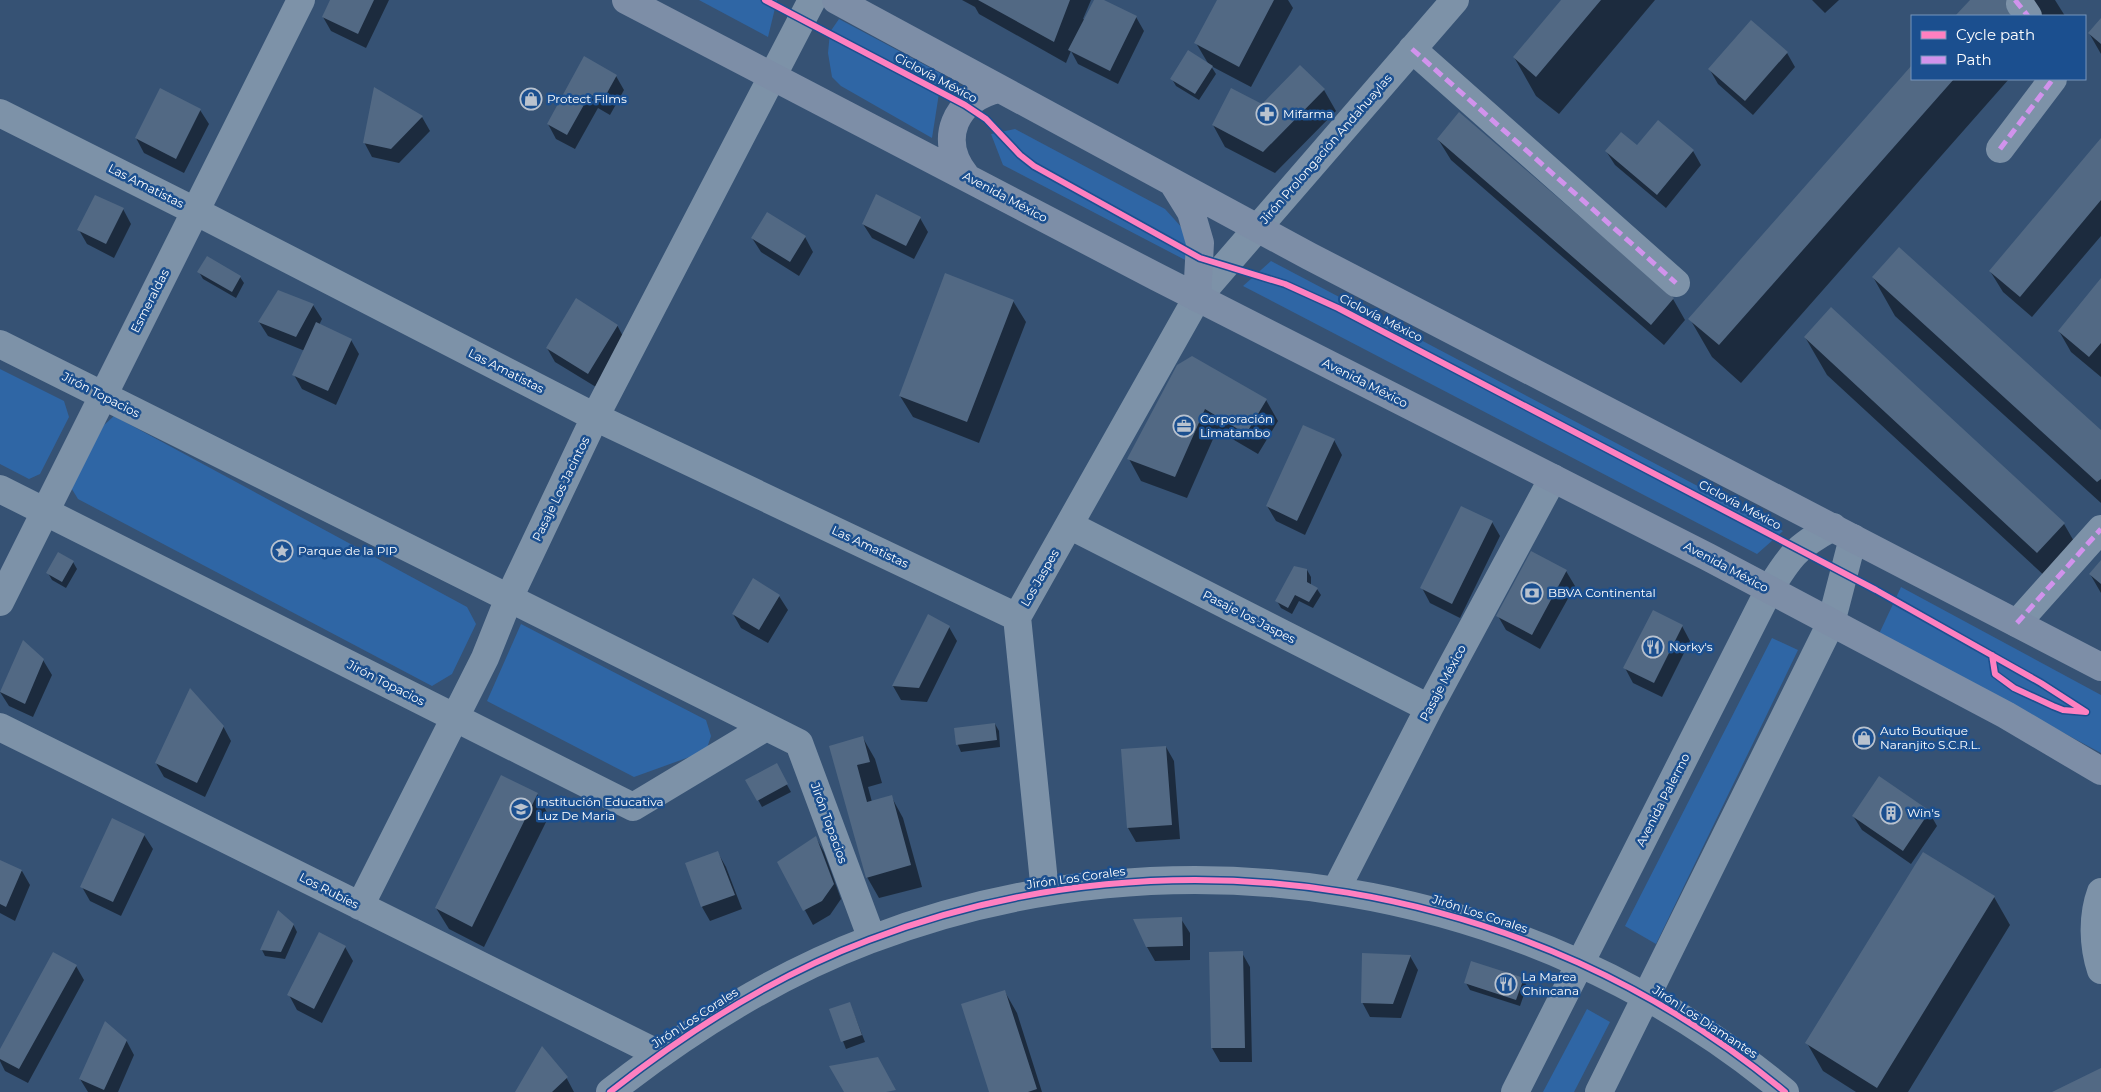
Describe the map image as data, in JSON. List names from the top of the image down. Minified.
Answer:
{"streets":{"main road":["Avenida México"],"street":["Jirón Prolongación Andahuaylas","Las Amatistas","Esmeraldas","Jirón Topacios","Pasaje Los Jacintos","Los Jaspes","Pasaje los Jaspes","Pasaje México","Avenida Palermo","Jirón Los Corales","Los Rubíes","Jirón Los Diamantes"],"cycle path":["Ciclovía México"]},"crossings":[["Jirón Prolongación Andahuaylas","Avenida México"],["Jirón Prolongación Andahuaylas","Los Jaspes"],["Las Amatistas","Esmeraldas"],["Las Amatistas","Pasaje Los Jacintos"],["Las Amatistas","Los Jaspes"],["Avenida México","Pasaje Los Jacintos"],["Avenida México","Los Jaspes"],["Avenida México","Pasaje México"],["Avenida México","Avenida Palermo"],["Esmeraldas","Jirón Topacios"],["Jirón Topacios","Pasaje Los Jacintos"],["Jirón Topacios","Jirón Los Corales"],["Pasaje Los Jacintos","Los Rubíes"],["Los Jaspes","Pasaje los Jaspes"],["Los Jaspes","Jirón Los Corales"],["Pasaje los Jaspes","Pasaje México"],["Pasaje México","Jirón Los Corales"],["Avenida Palermo","Jirón Los Corales"],["Avenida Palermo","Jirón Los Diamantes"],["Jirón Los Corales","Los Rubíes"],["Jirón Los Corales","Jirón Los Diamantes"]],"places":{"shop":["Protect Films","Auto Boutique Naranjito S.C.R.L."],"pharmacy":["Mifarma"],"office":["Corporación Limatambo"],"place":["Parque de la PIP"],"bank":["BBVA Continental"],"restaurant":["Norky's","La Marea Chincana"],"school or university":["Institución Educativa Luz De Maria"],"building":["Win's"]},"legend":["Cycle path","Path"]}
